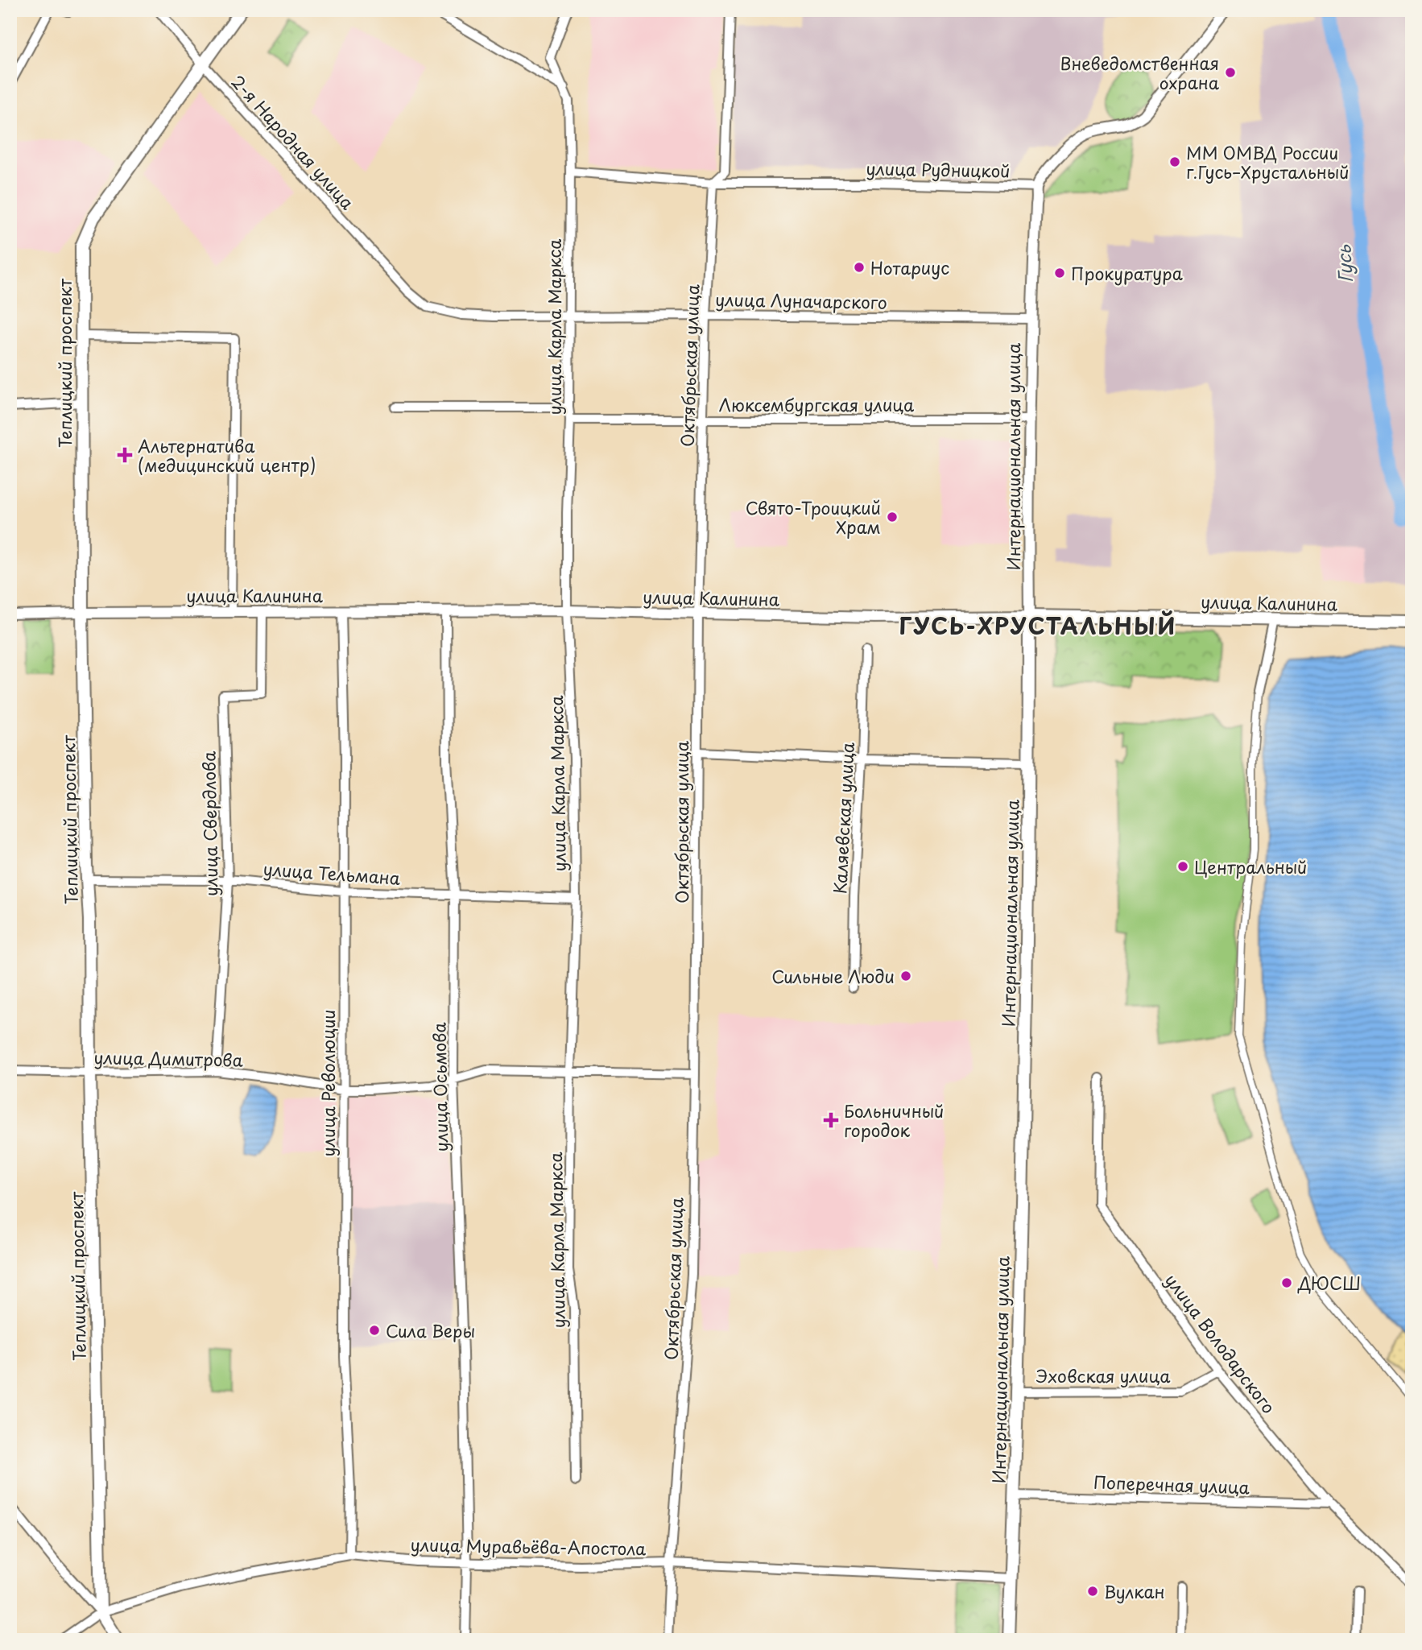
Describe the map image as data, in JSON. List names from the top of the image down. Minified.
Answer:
{"streets":{"main road":["Теплицкий проспект","Интернациональная улица","улица Калинина"],"street":["2-я Народная улица","улица Рудницкой","улица Луначарского","улица Карла Маркса","Октябрьская улица","Люксембургская улица","Каляевская улица","улица Свердлова","улица Тельмана","улица Димитрова","улица Революции","улица Осьмова","улица Володарского","Эховская улица","Поперечная улица","улица Муравьёва-Апостола"]},"crossings":[["2-я Народная улица","улица Луначарского"],["2-я Народная улица","Теплицкий проспект"],["улица Рудницкой","улица Карла Маркса"],["улица Рудницкой","Октябрьская улица"],["улица Рудницкой","Интернациональная улица"],["улица Луначарского","улица Карла Маркса"],["улица Луначарского","Октябрьская улица"],["улица Луначарского","Интернациональная улица"],["улица Карла Маркса","Люксембургская улица"],["улица Карла Маркса","улица Калинина"],["улица Карла Маркса","улица Тельмана"],["улица Карла Маркса","улица Димитрова"],["Теплицкий проспект","улица Калинина"],["Теплицкий проспект","улица Тельмана"],["Теплицкий проспект","улица Димитрова"],["Теплицкий проспект","улица Муравьёва-Апостола"],["Октябрьская улица","Люксембургская улица"],["Октябрьская улица","улица Калинина"],["Октябрьская улица","улица Димитрова"],["Октябрьская улица","улица Муравьёва-Апостола"],["Люксембургская улица","Интернациональная улица"],["Интернациональная улица","улица Калинина"],["Интернациональная улица","Эховская улица"],["Интернациональная улица","Поперечная улица"],["Интернациональная улица","улица Муравьёва-Апостола"],["улица Калинина","улица Свердлова"],["улица Калинина","улица Революции"],["улица Калинина","улица Осьмова"],["улица Свердлова","улица Тельмана"],["улица Свердлова","улица Димитрова"],["улица Тельмана","улица Революции"],["улица Тельмана","улица Осьмова"],["улица Димитрова","улица Революции"],["улица Димитрова","улица Осьмова"],["улица Революции","улица Муравьёва-Апостола"],["улица Осьмова","улица Муравьёва-Апостола"],["улица Володарского","Эховская улица"],["улица Володарского","Поперечная улица"]],"districts":["ГУСЬ-ХРУСТАЛЬНЫЙ"],"water":["Гусь"],"places":{"other":["Вневедомственная охрана","ММ ОМВД России г.Гусь–Хрустальный","Нотариус","Прокуратура","Свято-Троицкий Храм","Центральный","Сильные Люди","ДЮСШ","Сила Веры","Вулкан"],"health":["Альтернатива (медицинский центр)","Больничный городок"]}}
